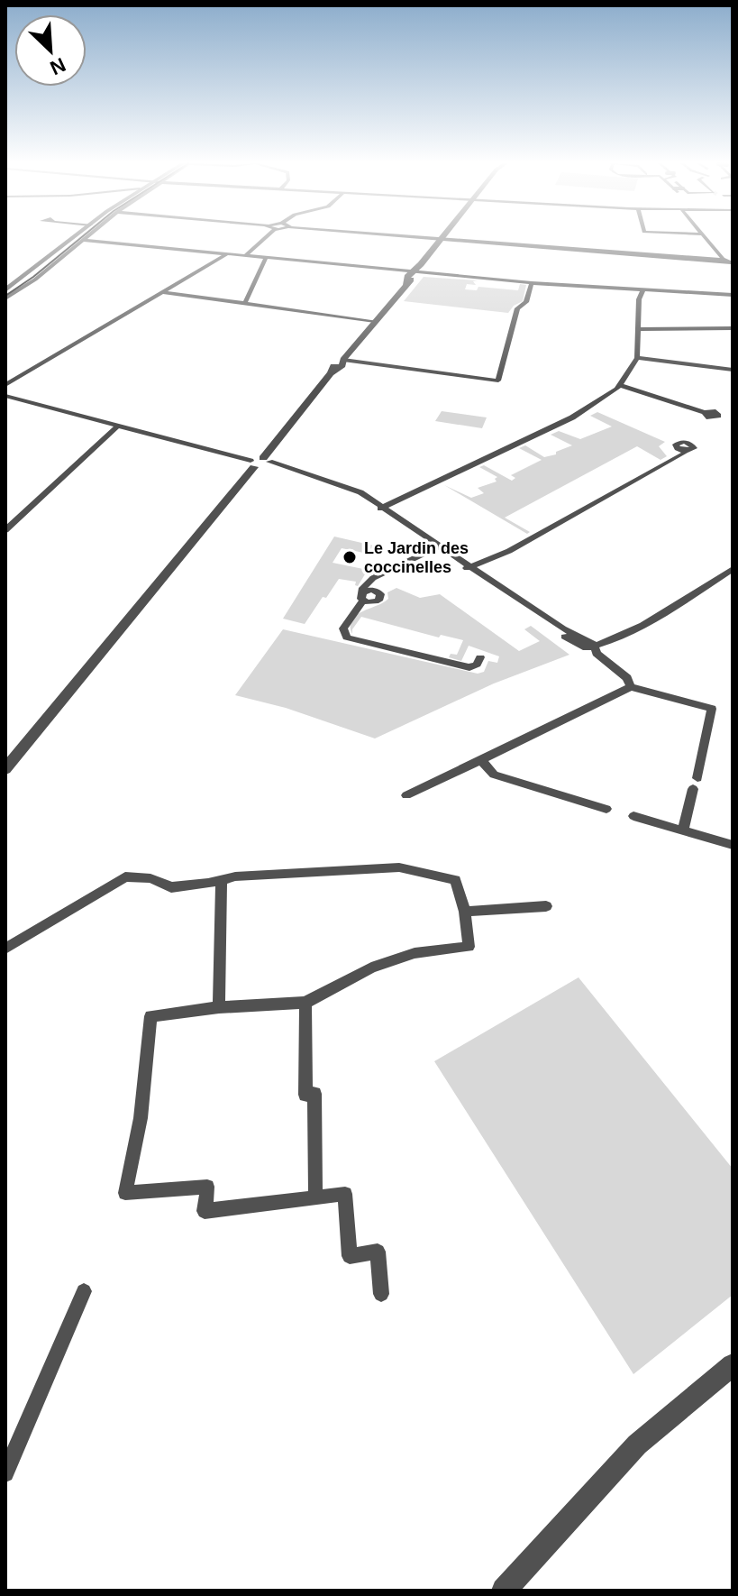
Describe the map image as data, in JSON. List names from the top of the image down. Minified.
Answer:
{"places":["Le Jardin des coccinelles"],"north":"bottom right"}
